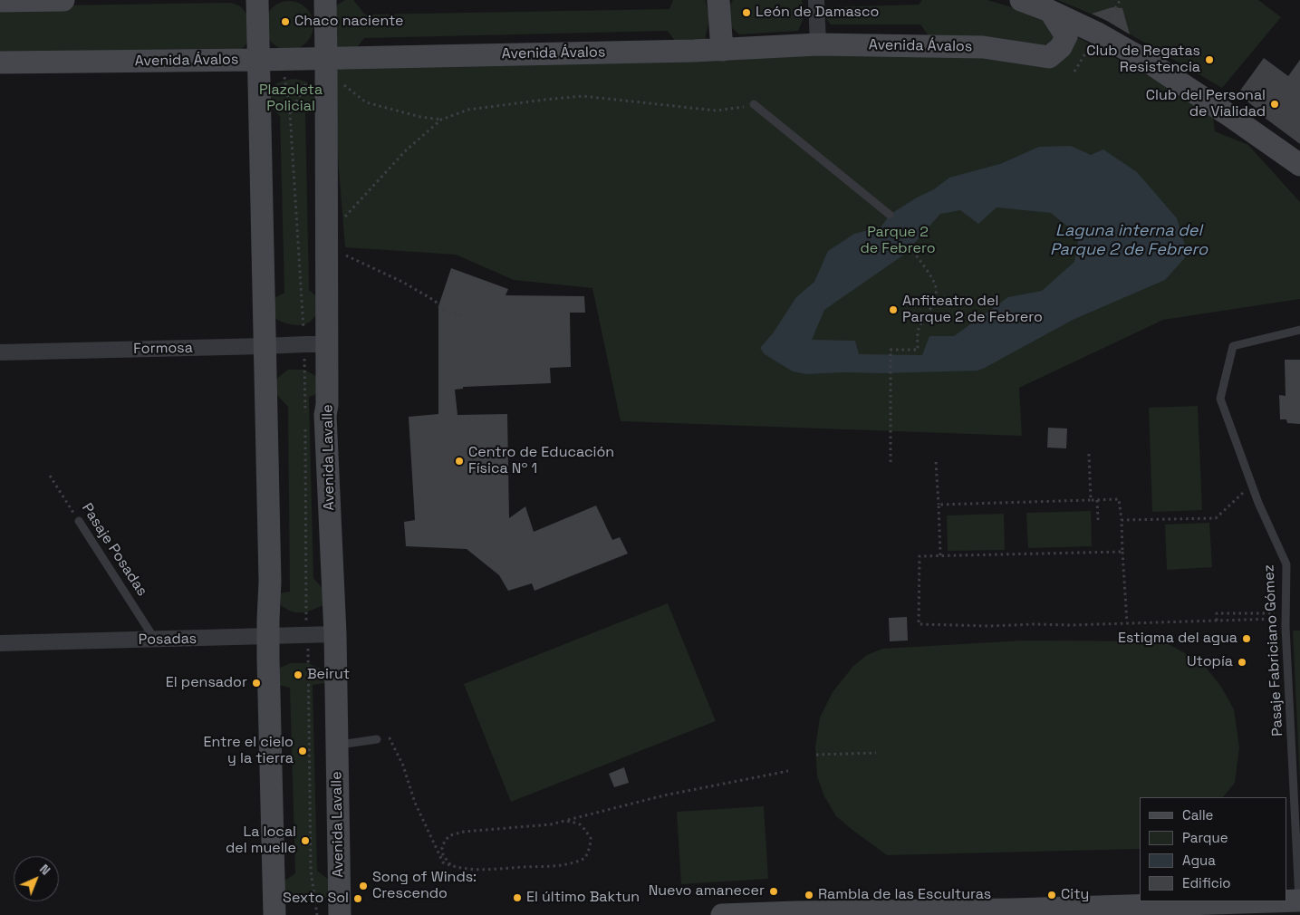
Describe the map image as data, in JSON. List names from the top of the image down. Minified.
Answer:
{"streets":{"main road":["Avenida Ávalos","Avenida Lavalle"],"street":["Formosa","Posadas"],"lane":["Pasaje Posadas","Pasaje Fabriciano Gómez"]},"crossings":[["Avenida Ávalos","Avenida Lavalle"],["Formosa","Avenida Lavalle"],["Avenida Lavalle","Posadas"],["Pasaje Posadas","Posadas"]],"water":["Laguna interna del Parque 2 de Febrero"],"parks":["Plazoleta Policial","Parque 2 de Febrero"],"places":["León de Damasco","Chaco naciente","Club de Regatas Resistencia","Club del Personal de Vialidad","Anfiteatro del Parque 2 de Febrero","Centro de Educación Física Nº 1","Estigma del agua","Utopía","Beirut","El pensador","Entre el cielo y la tierra","La local del muelle","Song of Winds: Crescendo","Nuevo amanecer","Rambla de las Esculturas","City","El último Baktun","Sexto Sol"],"legend":["Calle","Parque","Agua","Edificio"],"north":"top right"}
